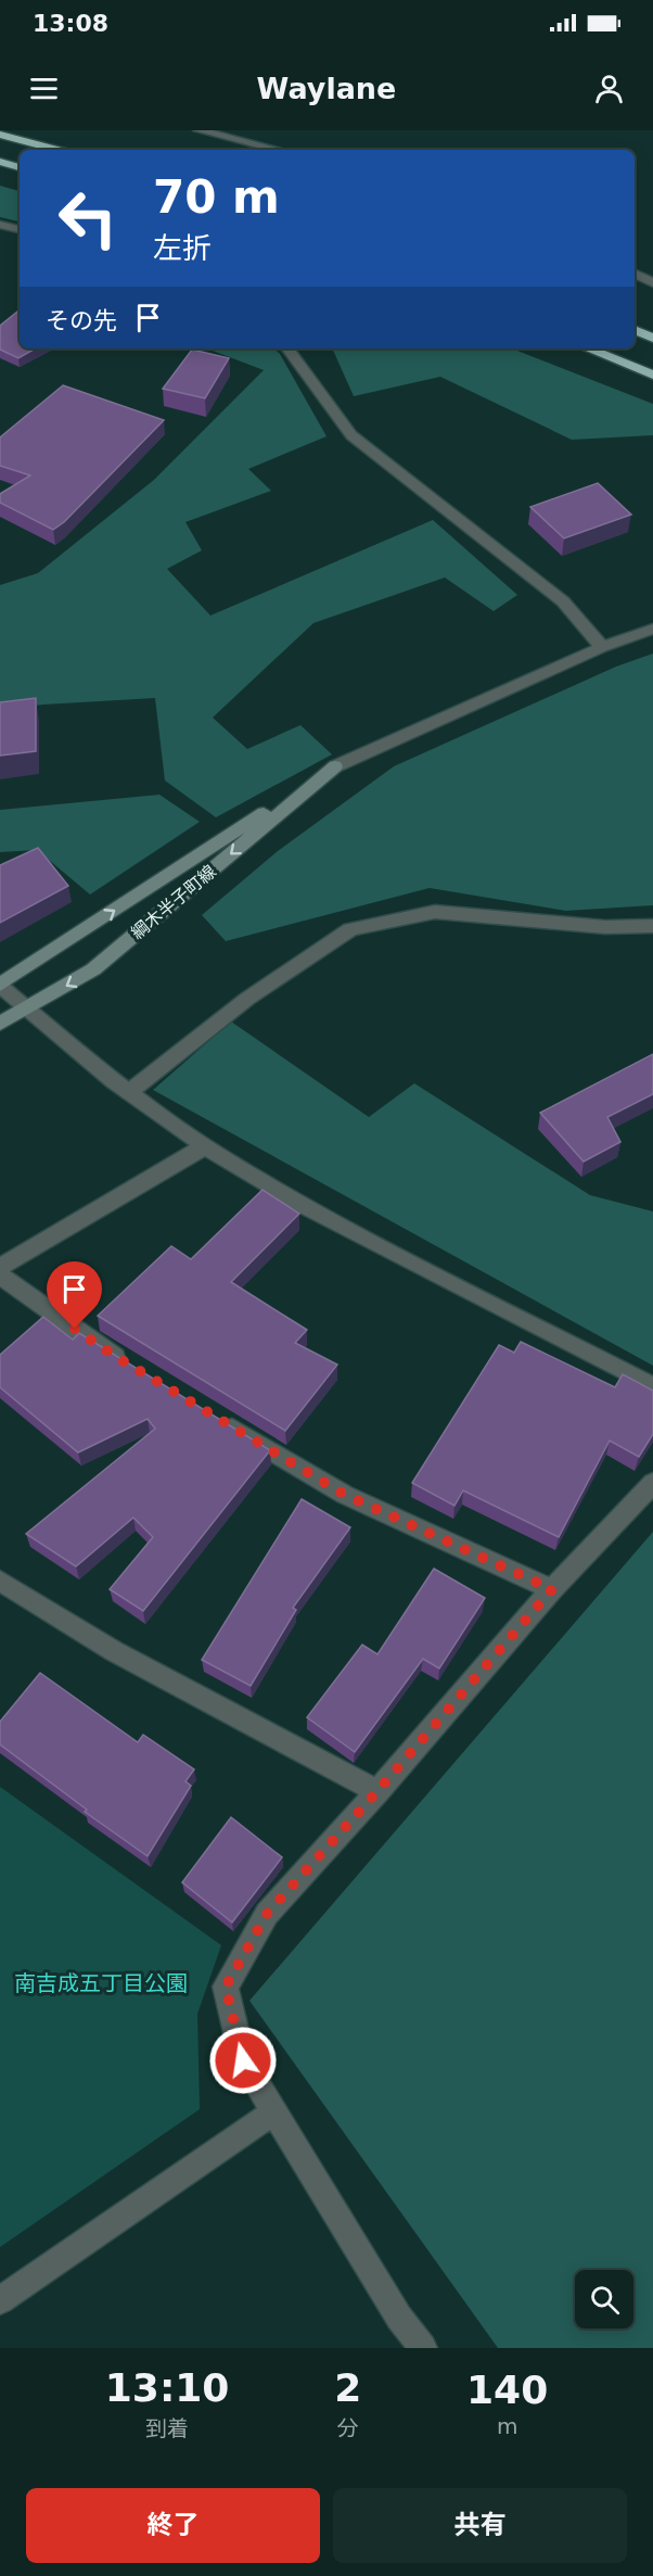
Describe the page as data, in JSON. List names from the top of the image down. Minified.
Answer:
{"streets":{"street":["綱木半子町線"]},"parks":["南吉成五丁目公園"],"page":{"status":"13:08","header":"Waylane","turn":["70 m","左折"],"then":"その先","eta":["13:10","到着","2","分","140","m"],"buttons":["終了","共有"]}}
